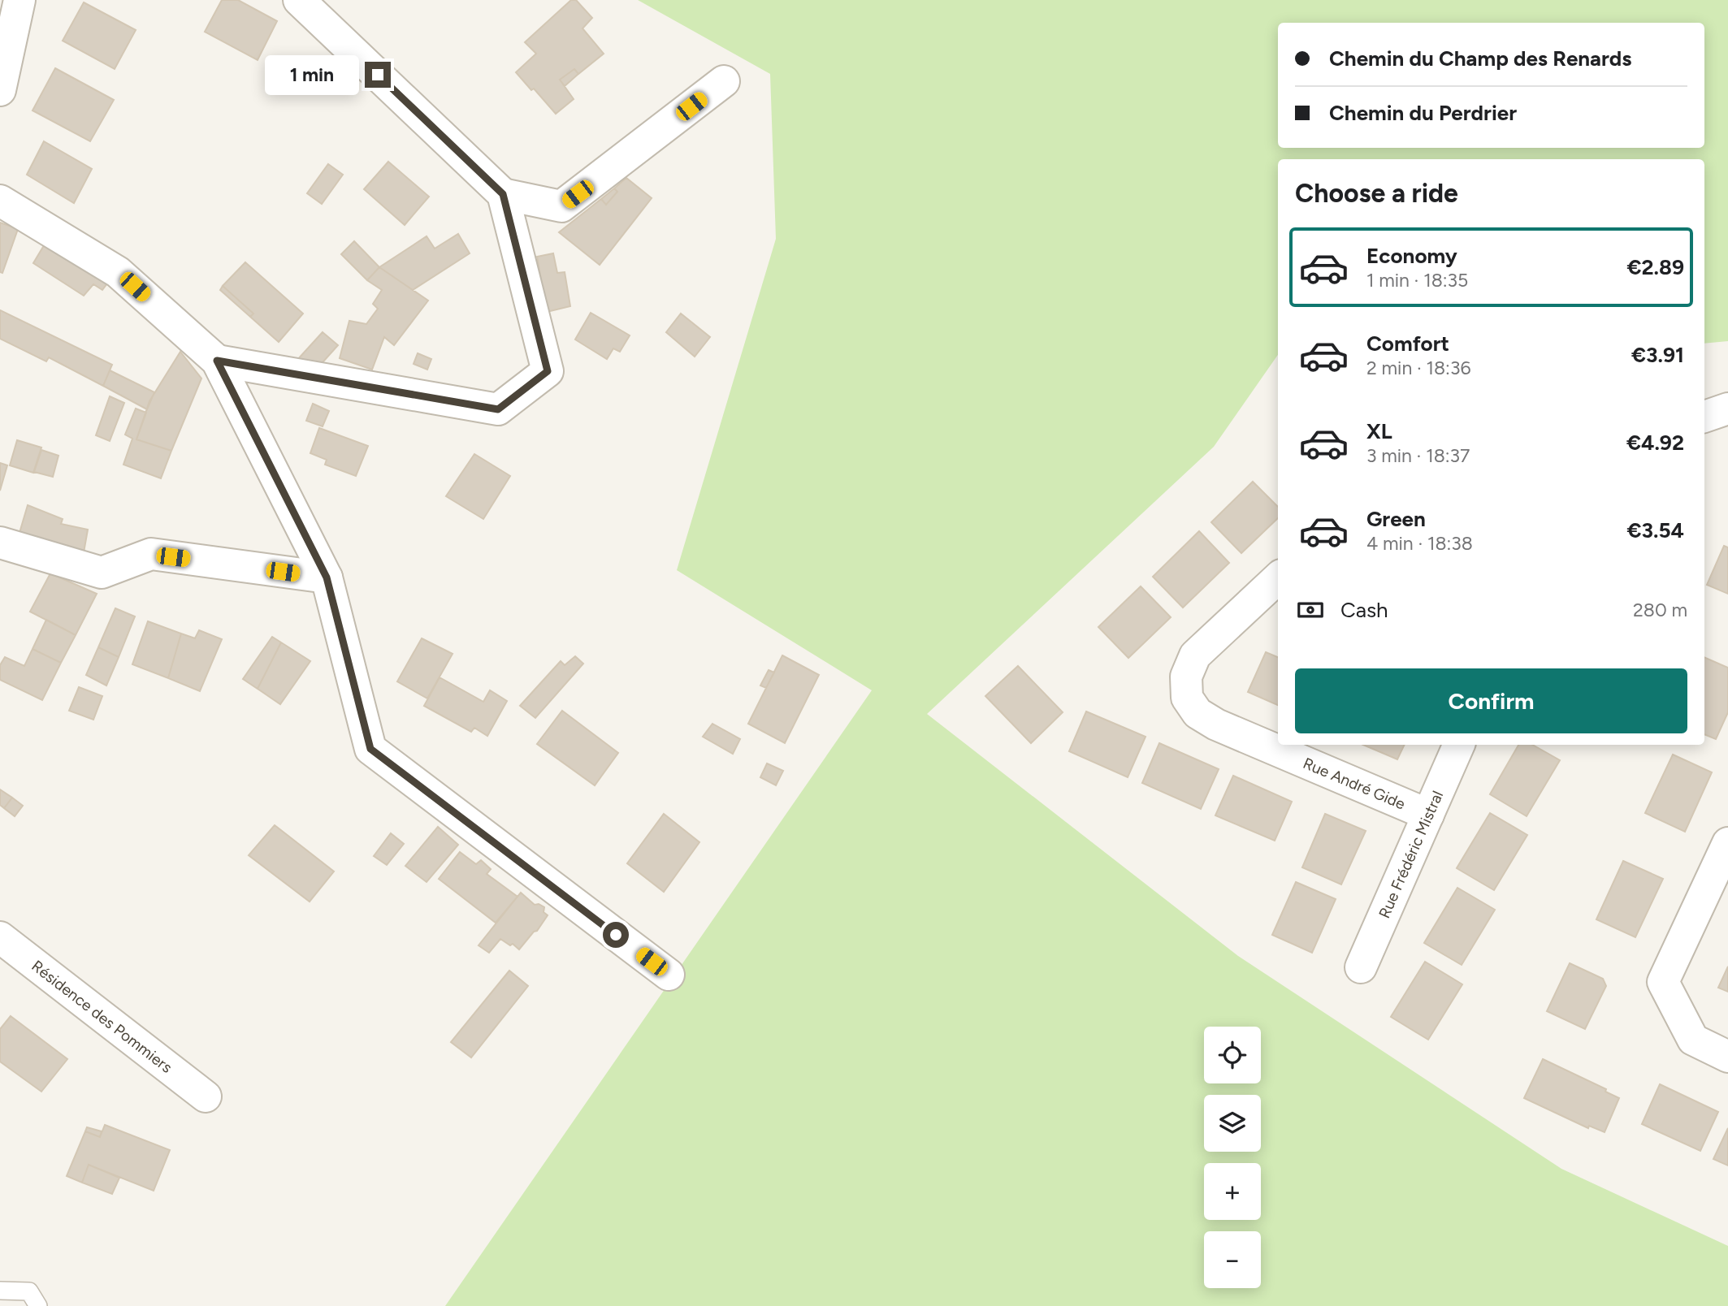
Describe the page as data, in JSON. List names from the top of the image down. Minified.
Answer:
{"streets":{"street":["Rue André Gide","Rue Frédéric Mistral","Résidence des Pommiers"]},"crossings":[["Rue André Gide","Rue Frédéric Mistral"]],"page":{"banner":["Chemin du Champ des Renards","Chemin du Perdrier"],"bubble":"1 min","heading":"Choose a ride","list":[{"name":"Economy","note":"1 min · 18:35","value":"€2.89"},{"name":"Comfort","note":"2 min · 18:36","value":"€3.91"},{"name":"XL","note":"3 min · 18:37","value":"€4.92"},{"name":"Green","note":"4 min · 18:38","value":"€3.54"}],"pay":["Cash","280 m"],"buttons":"Confirm","map_buttons":["+","−"]}}
